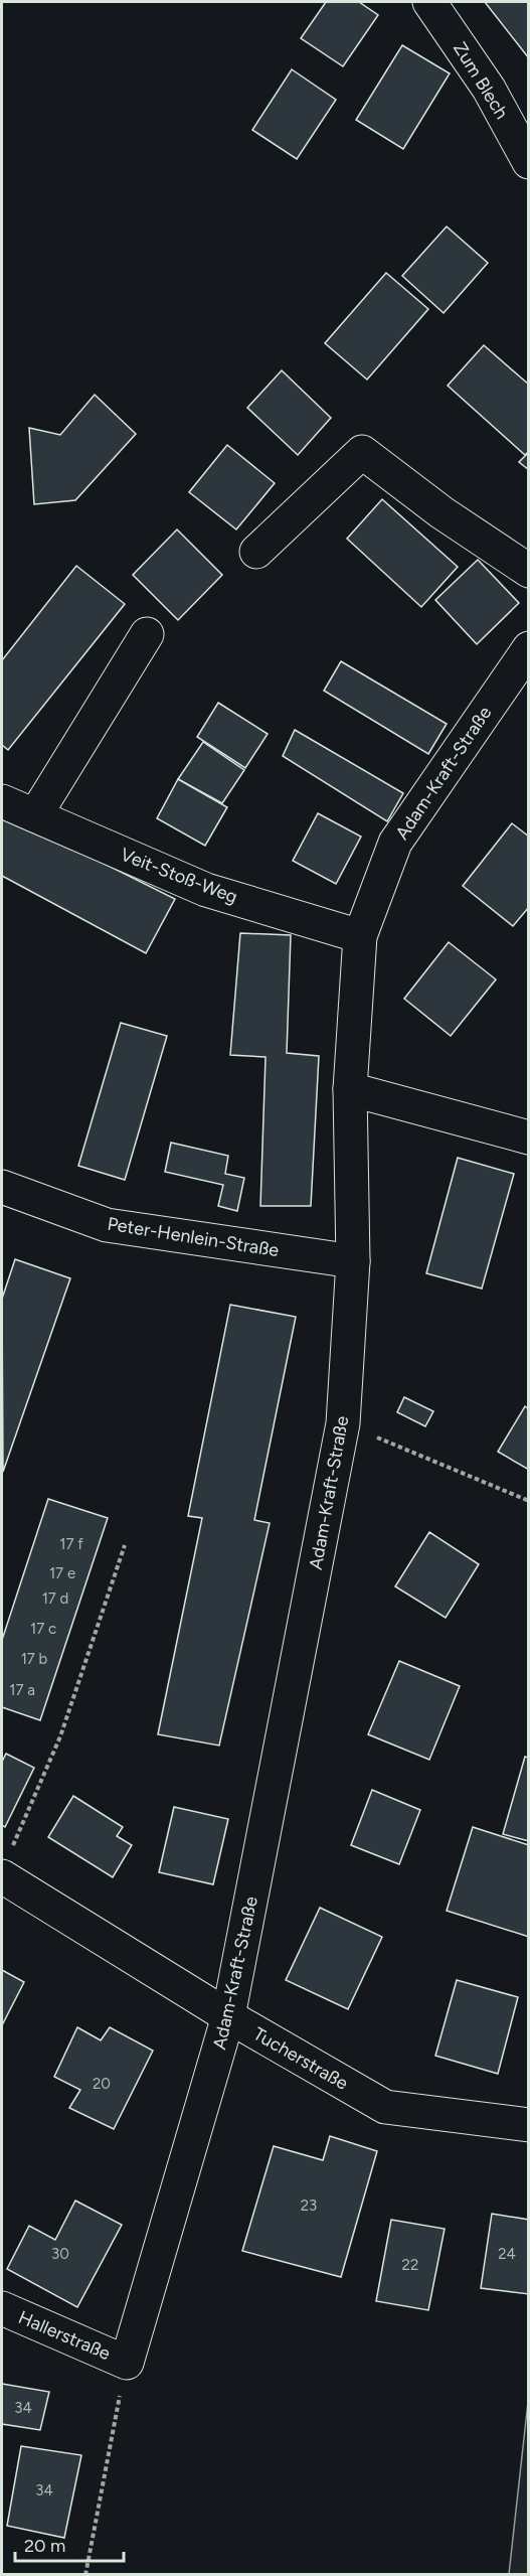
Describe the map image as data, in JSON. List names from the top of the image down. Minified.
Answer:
{"streets":{"street":["Zum Blech","Adam-Kraft-Straße","Veit-Stoß-Weg","Peter-Henlein-Straße","Tucherstraße","Hallerstraße"]},"crossings":[["Adam-Kraft-Straße","Veit-Stoß-Weg"],["Adam-Kraft-Straße","Peter-Henlein-Straße"],["Adam-Kraft-Straße","Tucherstraße"],["Adam-Kraft-Straße","Hallerstraße"]],"house_numbers":["17 f","17 e","17 d","17 c","17 b","17 a","20","23","30","24","22","34","34"],"scale_bar":"20 m"}
